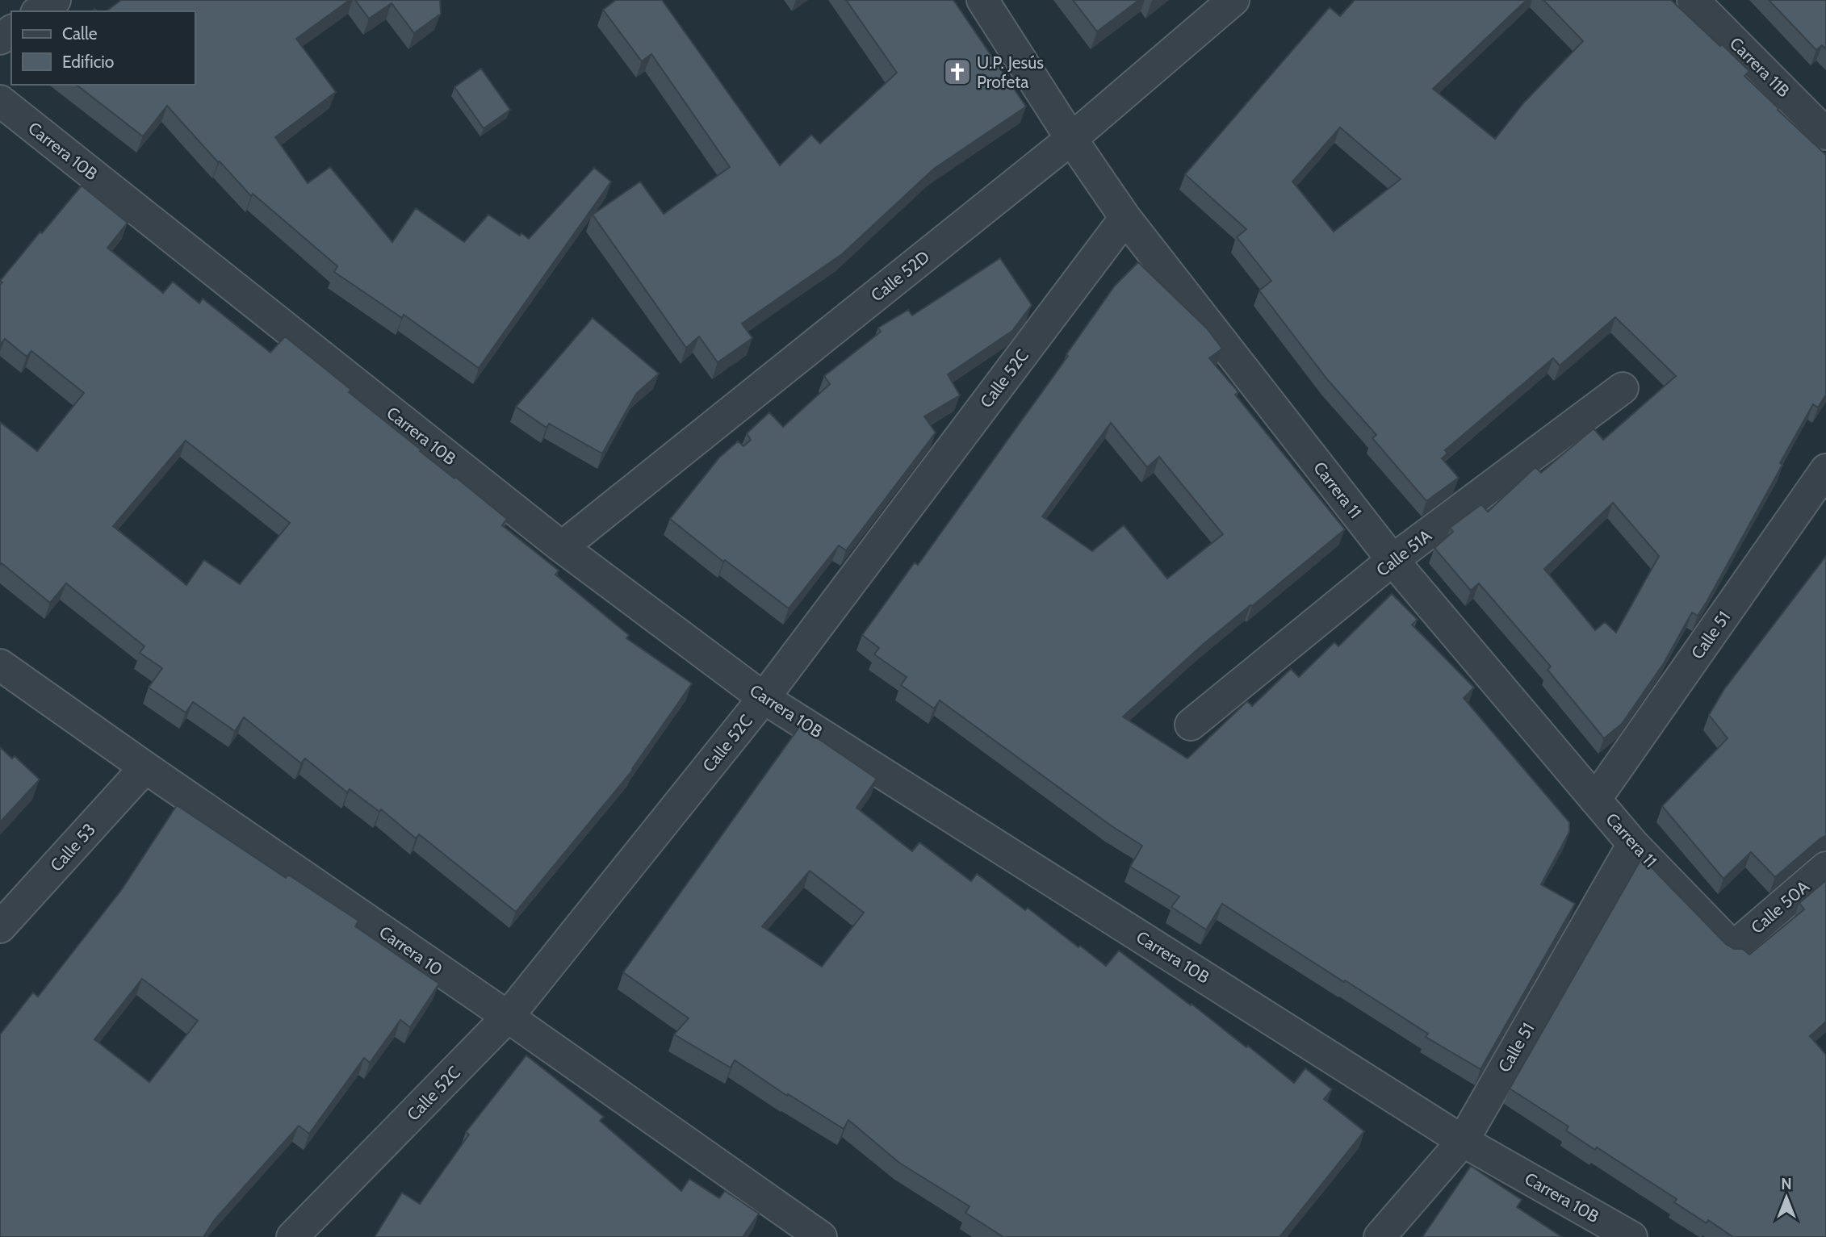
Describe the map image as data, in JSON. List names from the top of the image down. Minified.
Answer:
{"streets":{"street":["Carrera 11B","Carrera 10B","Calle 52D","Calle 52C","Carrera 11","Calle 51A","Calle 51","Calle 53","Calle 50A","Carrera 10"]},"crossings":[["Carrera 10B","Calle 52D"],["Carrera 10B","Calle 52C"],["Carrera 10B","Calle 51"],["Calle 52D","Carrera 11"],["Calle 52C","Carrera 11"],["Calle 52C","Carrera 10"],["Carrera 11","Calle 51A"],["Carrera 11","Calle 51"],["Carrera 11","Calle 50A"],["Calle 53","Carrera 10"]],"places":{"church":["U.P. Jesús Profeta"]},"legend":["Calle","Edificio"],"north":"top"}
